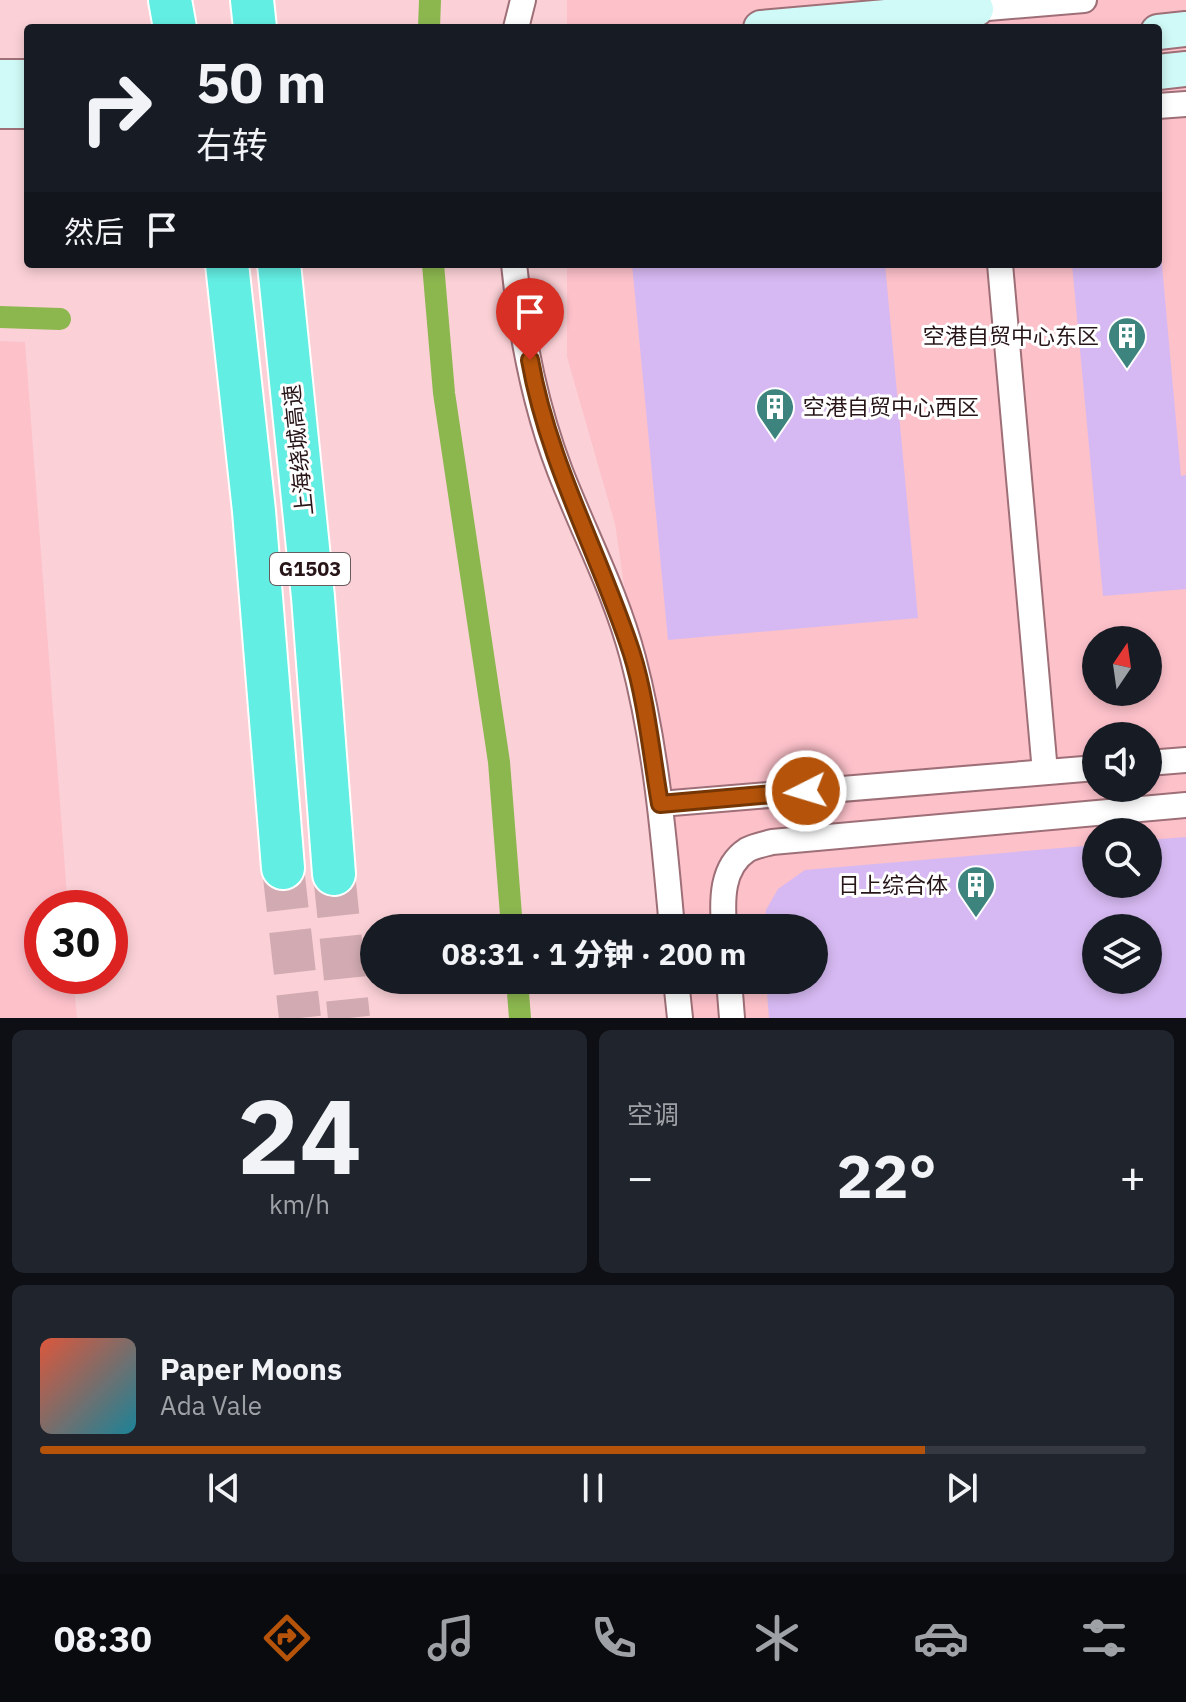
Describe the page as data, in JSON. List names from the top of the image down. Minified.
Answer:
{"streets":{"highway":["G1503"]},"places":{"building":["空港自贸中心东区","空港自贸中心西区","日上综合体"]},"north":"top","page":{"turn":["50 m","右转"],"then":"然后","limit":"30","trip":"08:31 · 1 分钟 · 200 m","tile":[["24","km/h"],"空调"],"heat":["−","22°","+"],"song":["Paper Moons","Ada Vale"],"tabs":"08:30"}}
